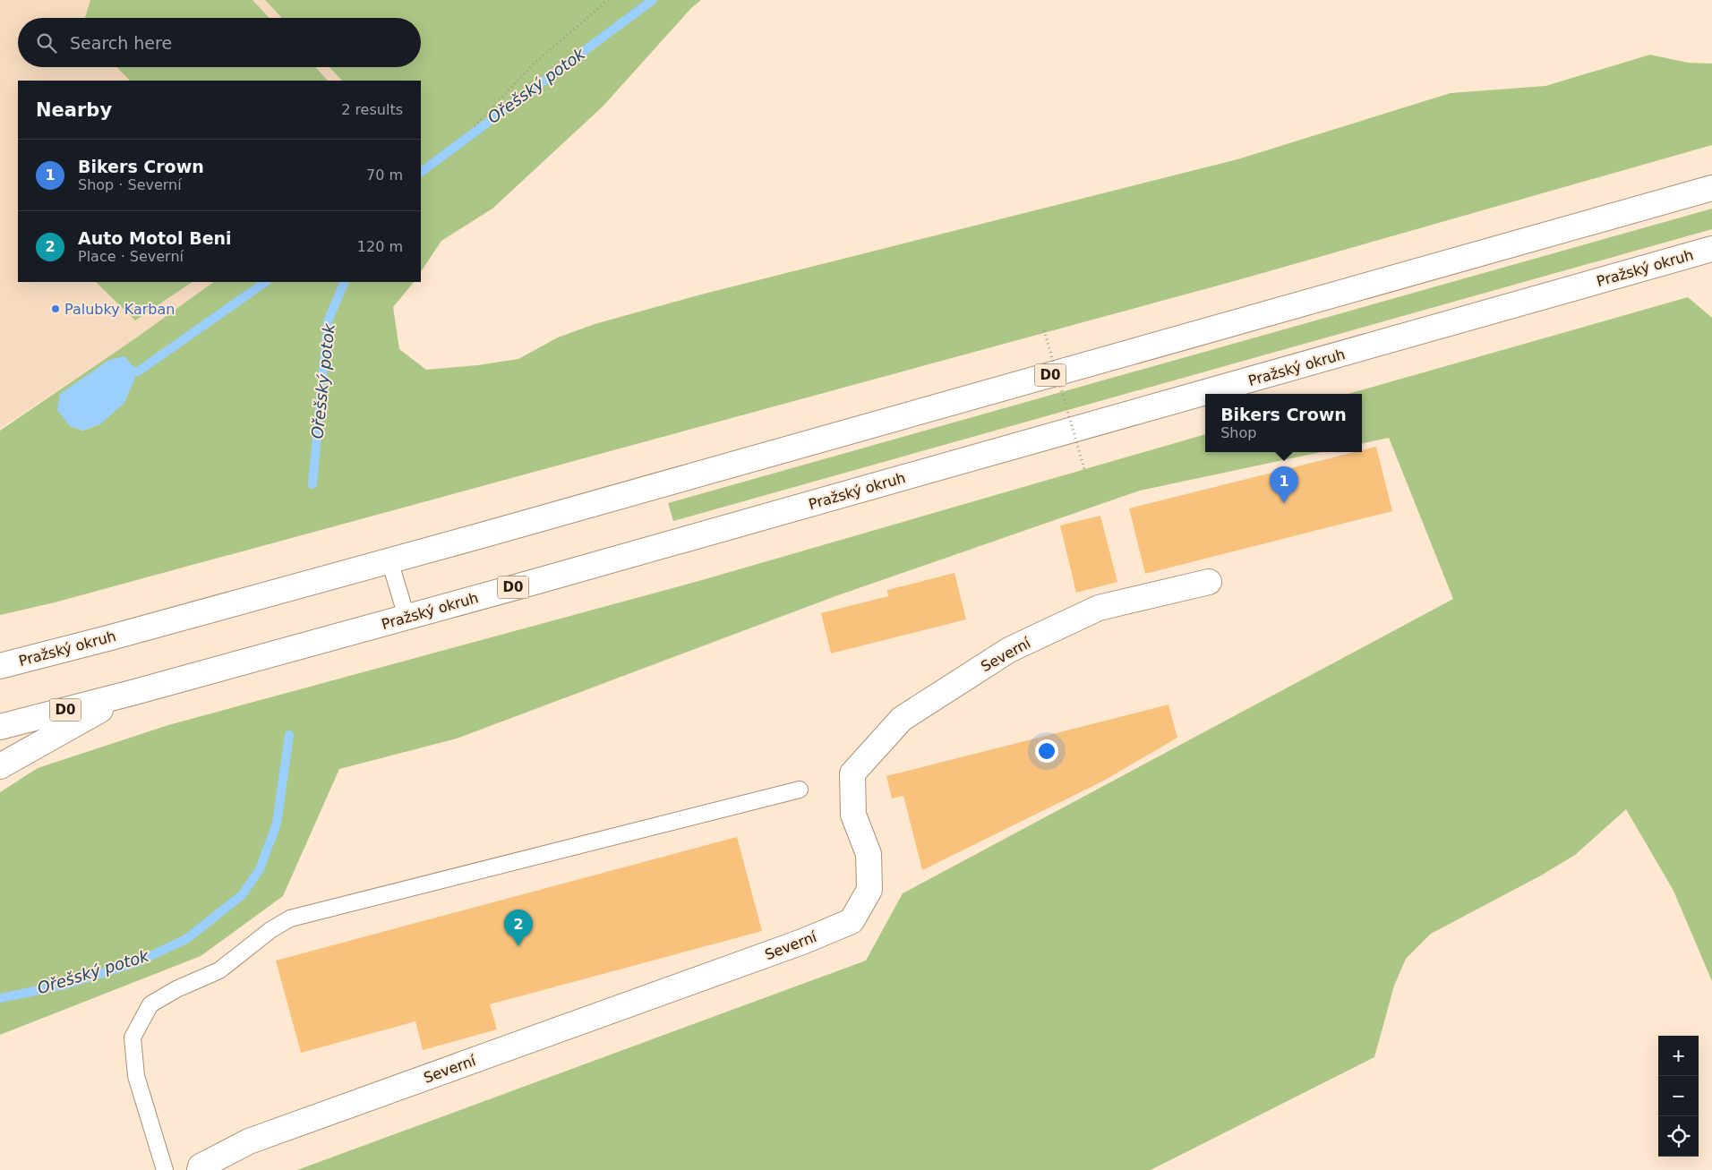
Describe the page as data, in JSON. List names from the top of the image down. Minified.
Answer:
{"streets":{"main road":["Pražský okruh","D0","Severní"]},"water":["Ořešský potok"],"places":["Palubky Karban"],"page":{"search":"Search here","heading":["Nearby","2 results"],"list":[{"mark":"1","name":"Bikers Crown","note":"Shop · Severní","value":"70 m"},{"mark":"2","name":"Auto Motol Beni","note":"Place · Severní","value":"120 m"}],"popup":["Bikers Crown","Shop"],"pins":["1","2"],"map_buttons":["+","−"]}}
